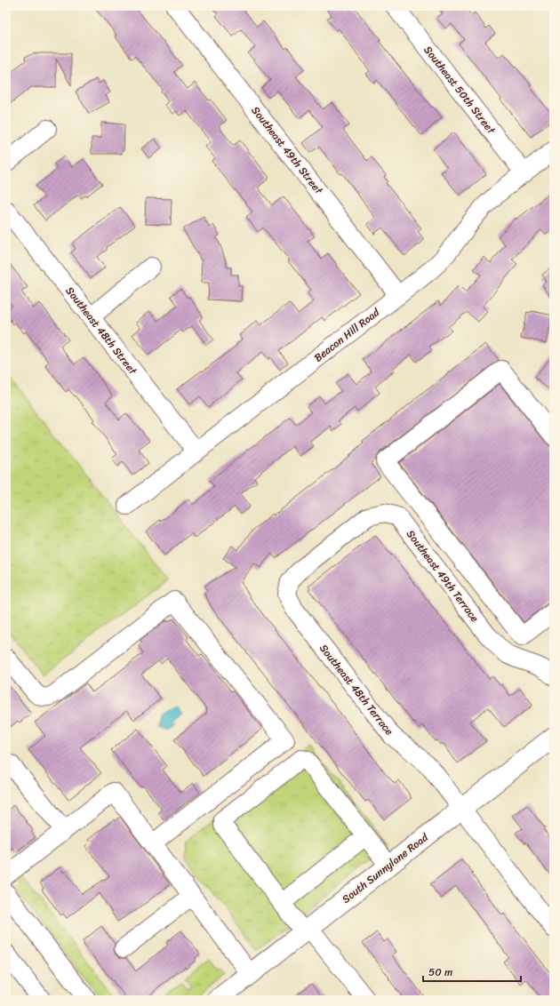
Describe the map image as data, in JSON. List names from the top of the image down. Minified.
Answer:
{"streets":{"main road":["South Sunnylane Road"],"street":["Southeast 50th Street","Southeast 49th Street","Southeast 48th Street","Beacon Hill Road","Southeast 49th Terrace","Southeast 48th Terrace"]},"crossings":[["Southeast 50th Street","Beacon Hill Road"],["Southeast 49th Street","Beacon Hill Road"],["Southeast 48th Street","Beacon Hill Road"],["Southeast 49th Terrace","Southeast 48th Terrace"],["Southeast 48th Terrace","South Sunnylane Road"]],"scale_bar":"50 m"}
